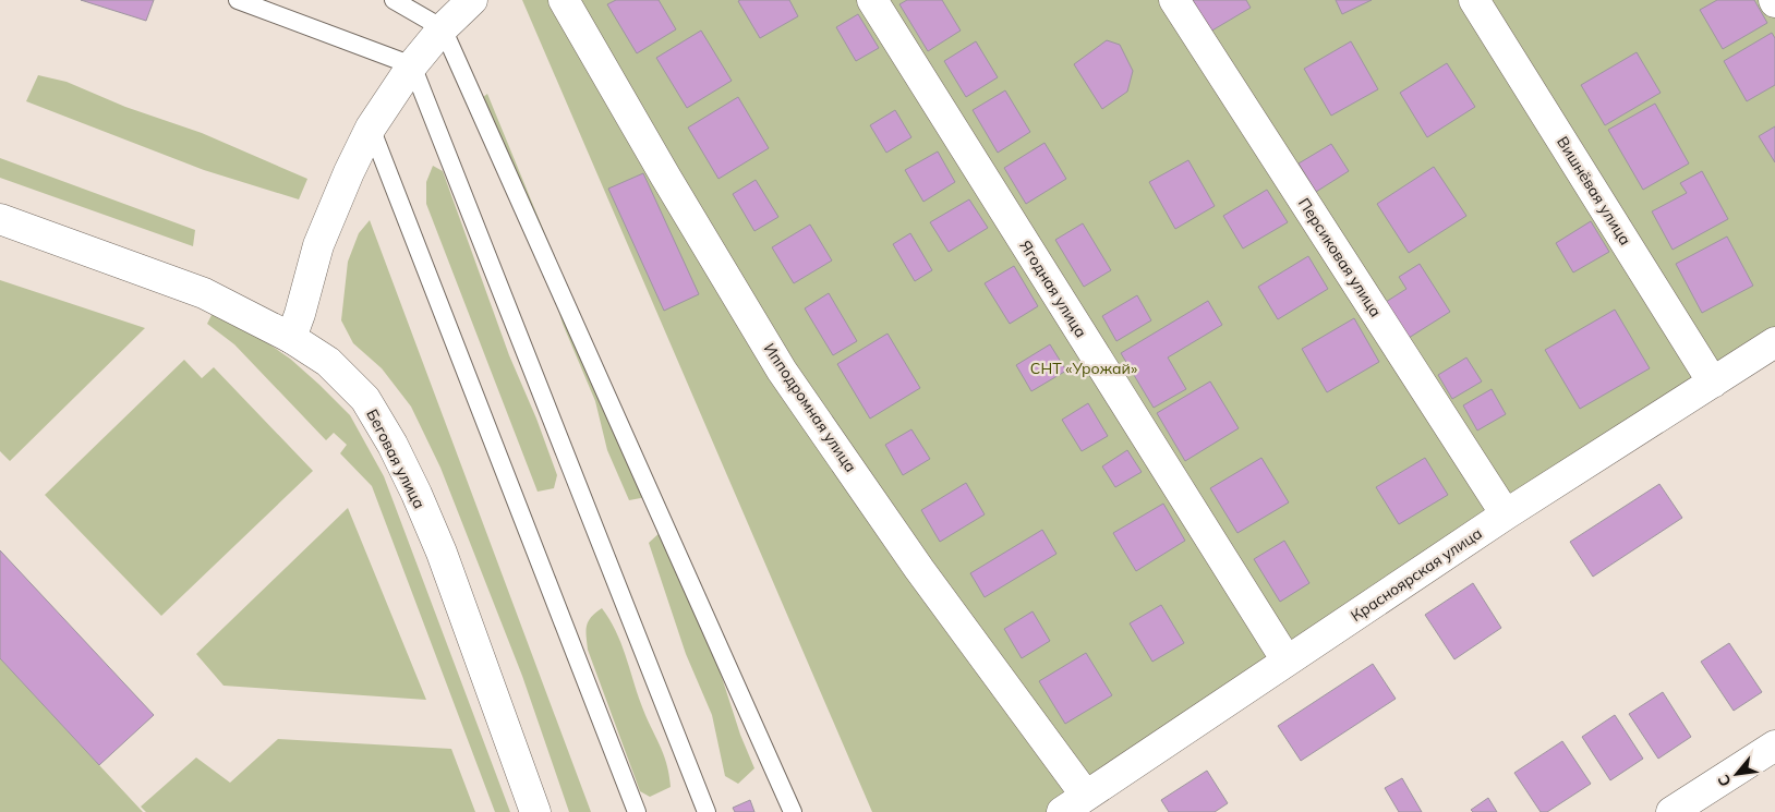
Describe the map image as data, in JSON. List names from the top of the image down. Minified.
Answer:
{"streets":{"street":["Вишнёвая улица","Персиковая улица","Ягодная улица","Ипподромная улица","Беговая улица","Красноярская улица"]},"crossings":[["Вишнёвая улица","Красноярская улица"],["Персиковая улица","Красноярская улица"],["Ягодная улица","Красноярская улица"],["Ипподромная улица","Красноярская улица"]],"parks":["СНТ «Урожай»"],"north":"bottom left"}
